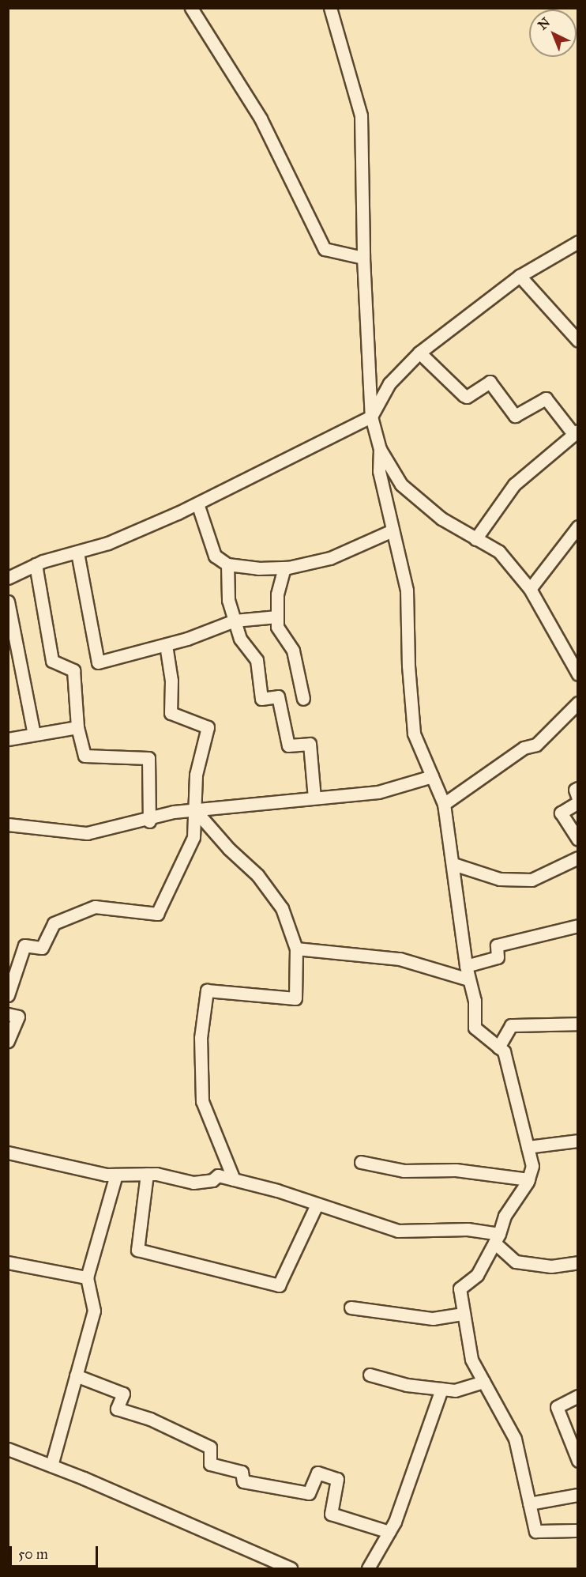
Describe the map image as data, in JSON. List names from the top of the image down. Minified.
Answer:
{"scale_bar":"50 m","north":"top left"}
